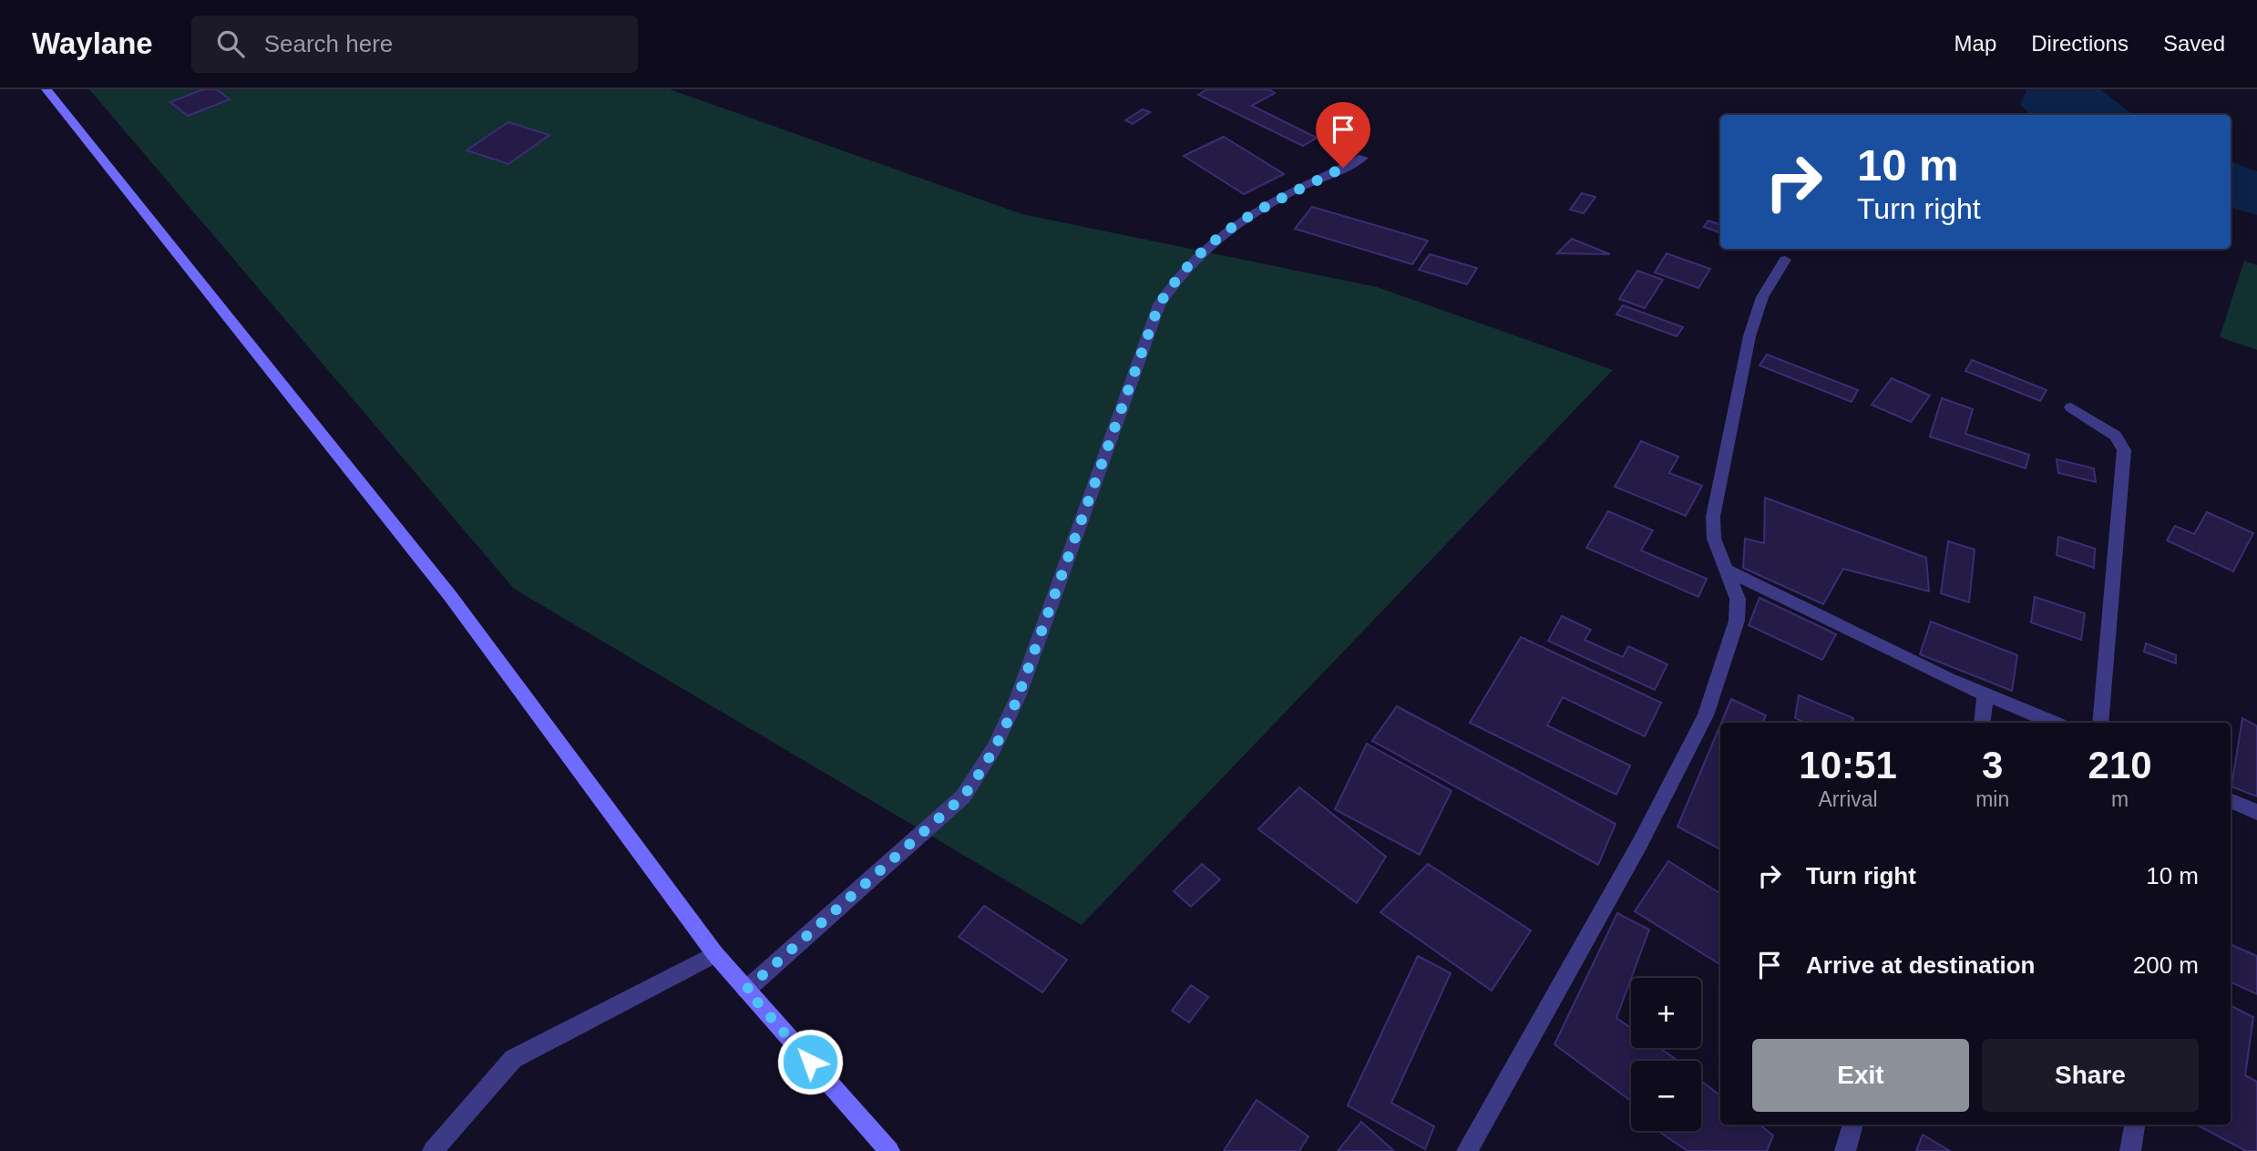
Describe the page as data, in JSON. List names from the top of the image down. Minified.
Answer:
{"page":{"header":"Waylane","search":"Search here","nav":["Map","Directions","Saved"],"turn":["10 m","Turn right"],"eta":["10:51","Arrival","3","min","210","m"],"list":[{"name":"Turn right","value":"10 m"},{"name":"Arrive at destination","value":"200 m"}],"map_buttons":["+","−"],"buttons":["Exit","Share"]}}
